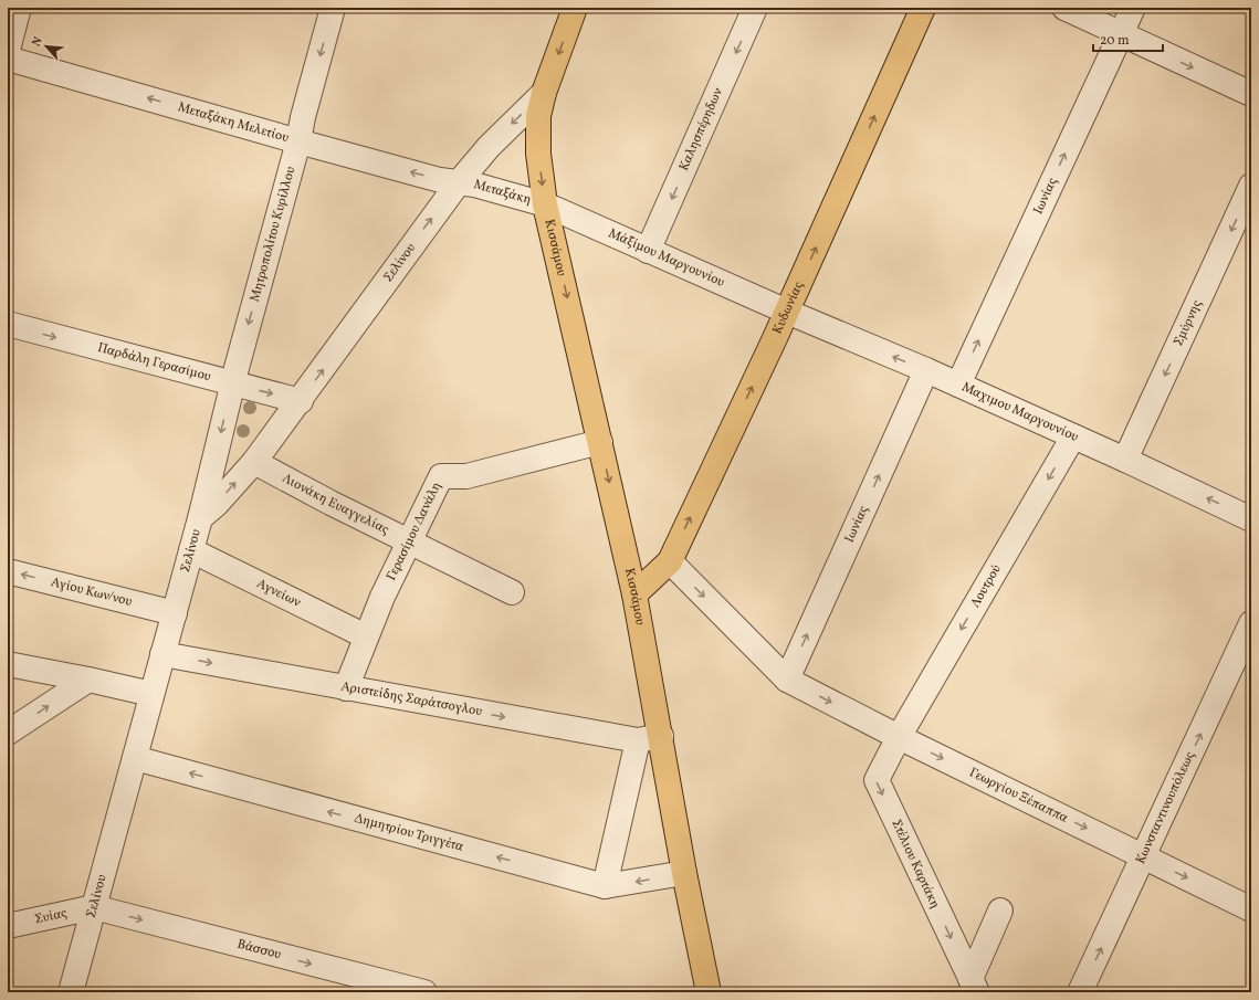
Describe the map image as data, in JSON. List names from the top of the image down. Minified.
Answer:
{"streets":{"main road":["Κισσάμου","Κυδωνίας"],"street":["Μεταξάκη Μελετίου","Καλησπέρηδων","Μεταξάκη","Ιωνίας","Μητροπολίτου Κυρίλλου","Μάξίμου Mαργουνίου","Σελίνου","Σμύρνης","Παρδάλη Γερασίμου","Μαχιμου Mαργουνίου","Λιονάκη Ευαγγελίας","Γερασίμου Δανάλη","Λουτρού","Αγίου Κων/νου","Αγνείων","Αριστείδης Σαράτσογλου","Γεωργίου Ξέπαππα","Κωνσταντινουπόλεως","Δημητρίου Τριγγέτα","Στέλιου Καρτάκη","Συίας","Βάσσου"]},"crossings":[["Μεταξάκη Μελετίου","Μεταξάκη"],["Μεταξάκη Μελετίου","Μητροπολίτου Κυρίλλου"],["Μεταξάκη Μελετίου","Σελίνου"],["Καλησπέρηδων","Μάξίμου Mαργουνίου"],["Μεταξάκη","Κισσάμου"],["Μεταξάκη","Μάξίμου Mαργουνίου"],["Μεταξάκη","Σελίνου"],["Ιωνίας","Μαχιμου Mαργουνίου"],["Ιωνίας","Γεωργίου Ξέπαππα"],["Μητροπολίτου Κυρίλλου","Σελίνου"],["Μητροπολίτου Κυρίλλου","Παρδάλη Γερασίμου"],["Κισσάμου","Μάξίμου Mαργουνίου"],["Κισσάμου","Σελίνου"],["Κισσάμου","Κυδωνίας"],["Κισσάμου","Γερασίμου Δανάλη"],["Κισσάμου","Αριστείδης Σαράτσογλου"],["Κισσάμου","Δημητρίου Τριγγέτα"],["Μάξίμου Mαργουνίου","Κυδωνίας"],["Μάξίμου Mαργουνίου","Μαχιμου Mαργουνίου"],["Σελίνου","Παρδάλη Γερασίμου"],["Σελίνου","Λιονάκη Ευαγγελίας"],["Σελίνου","Αγίου Κων/νου"],["Σελίνου","Αγνείων"],["Σελίνου","Αριστείδης Σαράτσογλου"],["Σελίνου","Δημητρίου Τριγγέτα"],["Σελίνου","Συίας"],["Σελίνου","Βάσσου"],["Κυδωνίας","Μαχιμου Mαργουνίου"],["Σμύρνης","Μαχιμου Mαργουνίου"],["Μαχιμου Mαργουνίου","Λουτρού"],["Λιονάκη Ευαγγελίας","Γερασίμου Δανάλη"],["Γερασίμου Δανάλη","Αγνείων"],["Γερασίμου Δανάλη","Αριστείδης Σαράτσογλου"],["Λουτρού","Γεωργίου Ξέπαππα"],["Λουτρού","Στέλιου Καρτάκη"],["Γεωργίου Ξέπαππα","Κωνσταντινουπόλεως"],["Γεωργίου Ξέπαππα","Στέλιου Καρτάκη"],["Συίας","Βάσσου"]],"one_way":["Μεταξάκη Μελετίου","Καλησπέρηδων","Ιωνίας","Μητροπολίτου Κυρίλλου","Κισσάμου","Κυδωνίας","Σμύρνης","Παρδάλη Γερασίμου","Μαχιμου Mαργουνίου","Λουτρού","Αριστείδης Σαράτσογλου","Γεωργίου Ξέπαππα","Κωνσταντινουπόλεως","Δημητρίου Τριγγέτα","Στέλιου Καρτάκη","Βάσσου"],"scale_bar":"20 m","north":"top left"}
